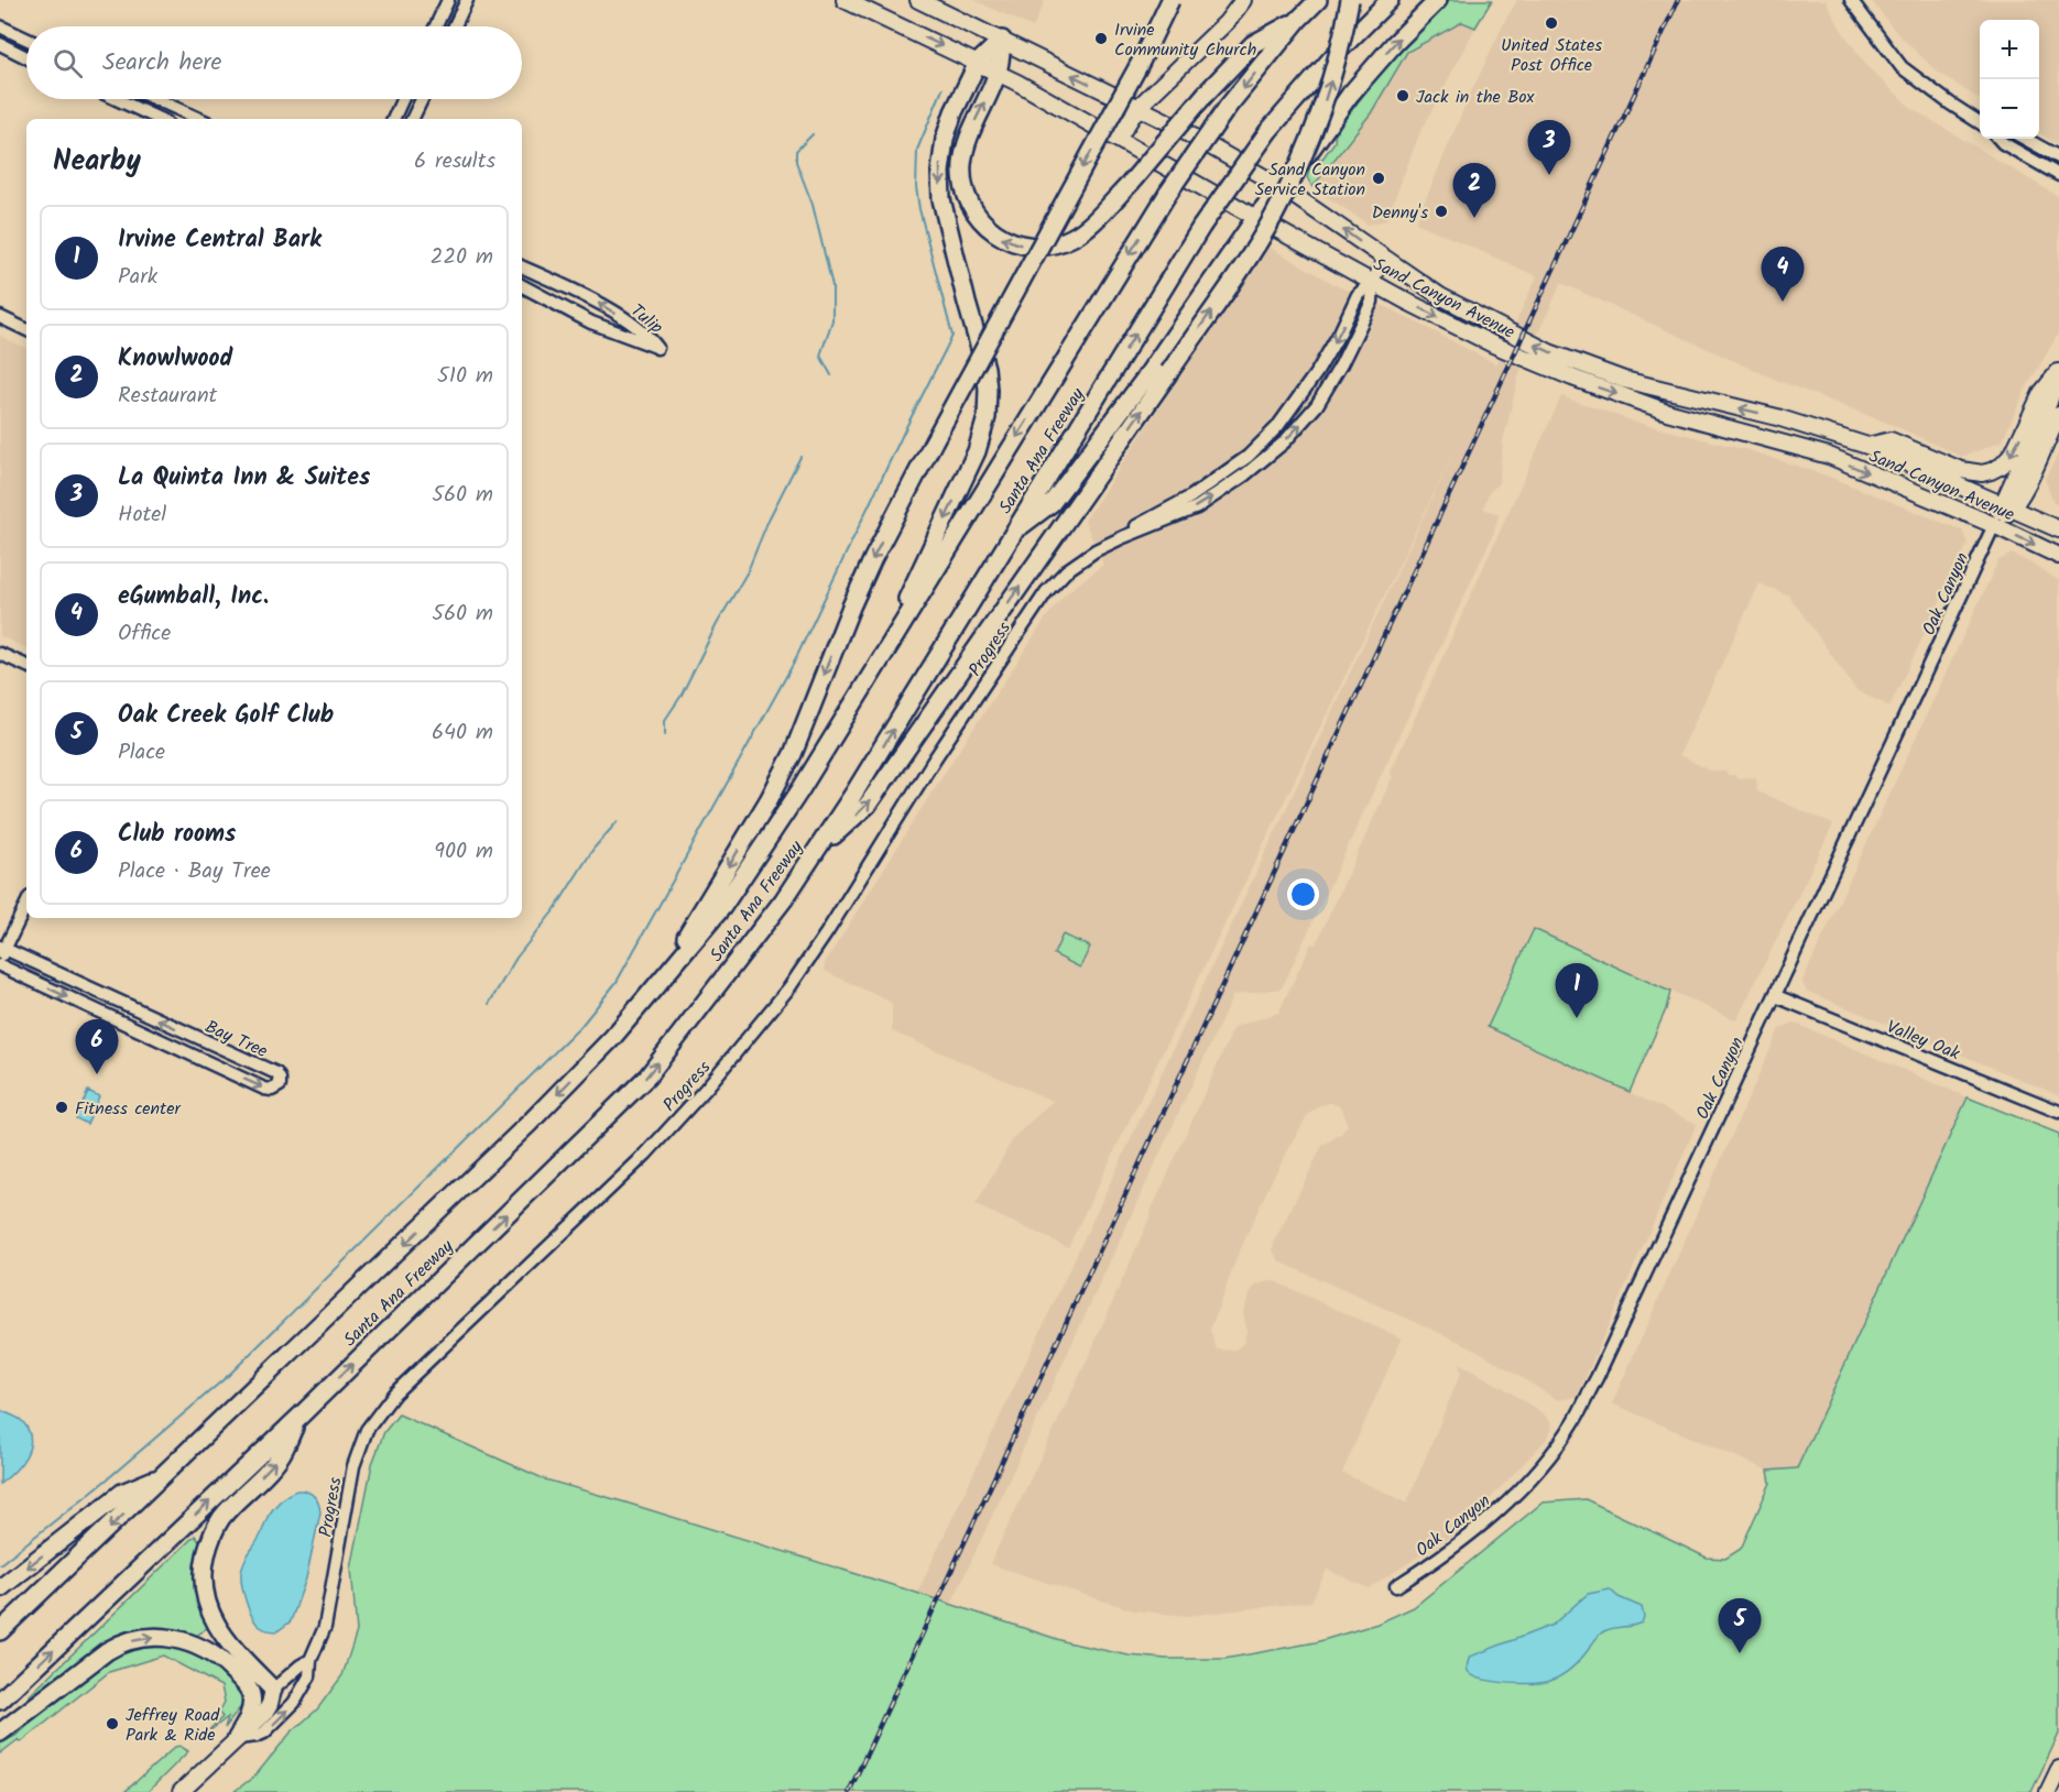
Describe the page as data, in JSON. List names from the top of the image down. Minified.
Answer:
{"streets":{"highway":["Santa Ana Freeway"],"main road":["Sand Canyon Avenue"],"street":["Tulip","Oak Canyon","Progress","Bay Tree","Valley Oak"]},"crossings":[["Sand Canyon Avenue","Oak Canyon"],["Sand Canyon Avenue","Progress"],["Oak Canyon","Valley Oak"]],"places":["United States Post Office","Irvine Community Church","Jack in the Box","Sand Canyon Service Station","Denny's","Fitness center","Jeffrey Road Park & Ride"],"page":{"map_buttons":["+","−"],"search":"Search here","heading":["Nearby","6 results"],"pins":["3","2","4","1","6","5"],"list":[{"mark":"1","name":"Irvine Central Bark","note":"Park","value":"220 m"},{"mark":"2","name":"Knowlwood","note":"Restaurant","value":"510 m"},{"mark":"3","name":"La Quinta Inn & Suites","note":"Hotel","value":"560 m"},{"mark":"4","name":"eGumball, Inc.","note":"Office","value":"560 m"},{"mark":"5","name":"Oak Creek Golf Club","note":"Place","value":"640 m"},{"mark":"6","name":"Club rooms","note":"Place · Bay Tree","value":"900 m"}]}}
